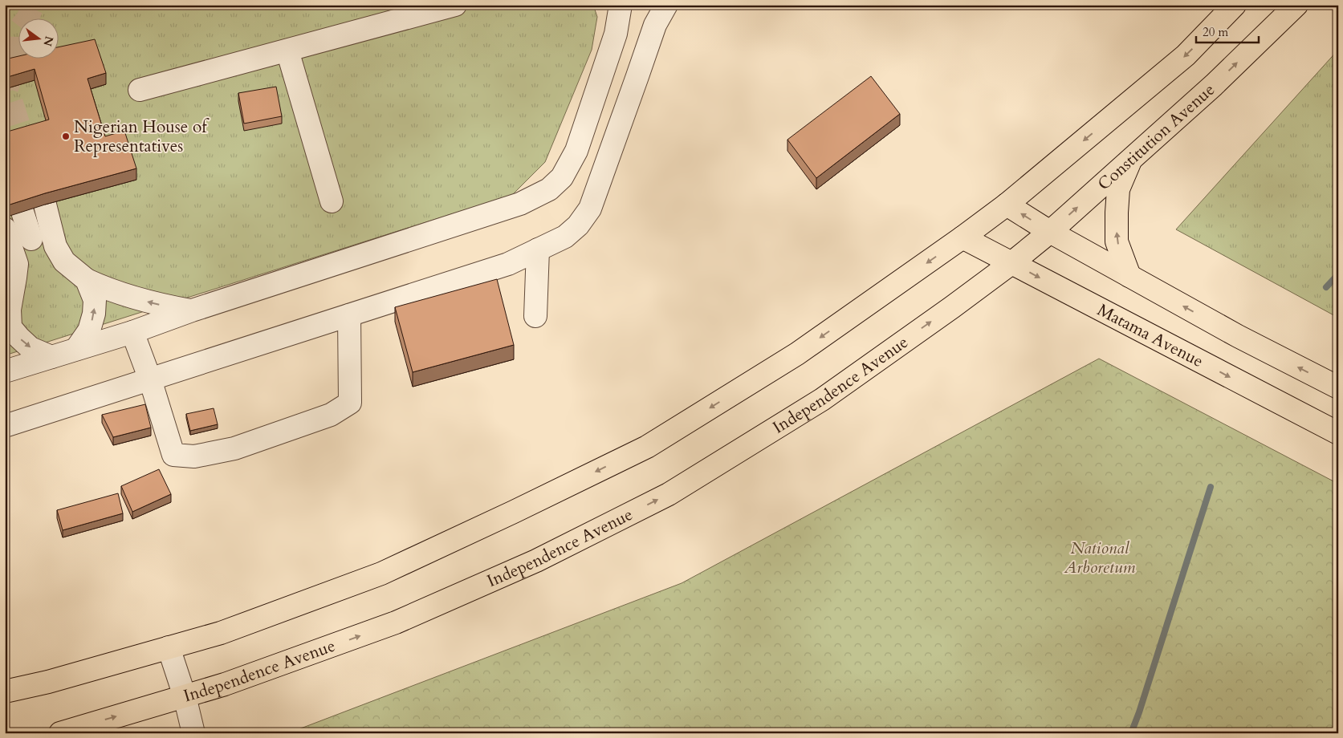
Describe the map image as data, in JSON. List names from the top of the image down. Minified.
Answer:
{"streets":{"main road":["Constitution Avenue","Matama Avenue","Independence Avenue"]},"crossings":[["Constitution Avenue","Matama Avenue"],["Constitution Avenue","Independence Avenue"],["Matama Avenue","Independence Avenue"]],"parks":["National Arboretum"],"places":["Nigerian House of Representatives"],"scale_bar":"20 m","north":"right"}
